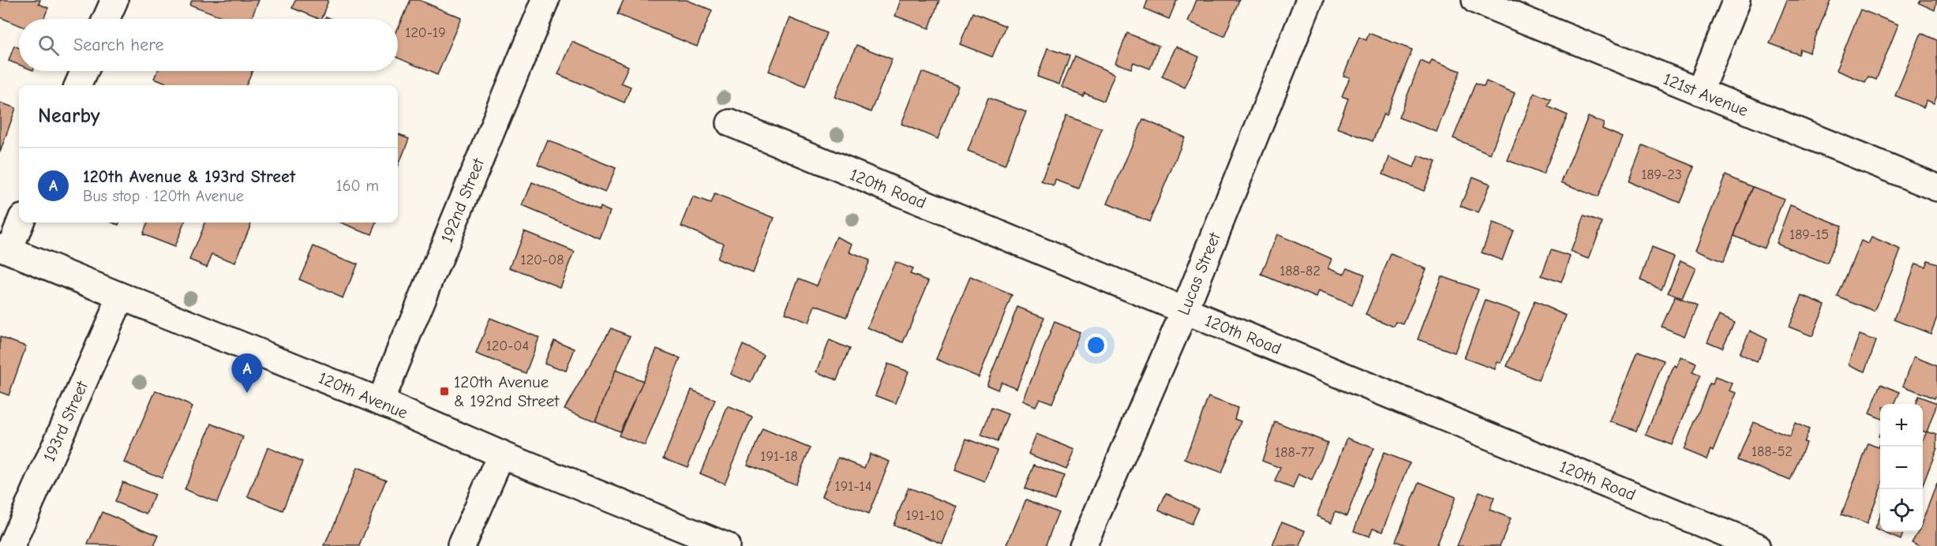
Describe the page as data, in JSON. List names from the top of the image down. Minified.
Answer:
{"streets":{"street":["121st Avenue","120th Road","192nd Street","Lucas Street","120th Avenue","193rd Street"]},"crossings":[["120th Road","Lucas Street"],["192nd Street","120th Avenue"],["120th Avenue","193rd Street"]],"places":{"transit":["120th Avenue & 192nd Street"]},"house_numbers":["120-19","189-23","189-15","120-08","188-82","120-04","188-52","188-77","191-18","191-14","191-10"],"page":{"search":"Search here","heading":"Nearby","list":[{"mark":"A","name":"120th Avenue & 193rd Street","note":"Bus stop · 120th Avenue","value":"160 m"}],"pins":"A","map_buttons":["+","−"]}}
